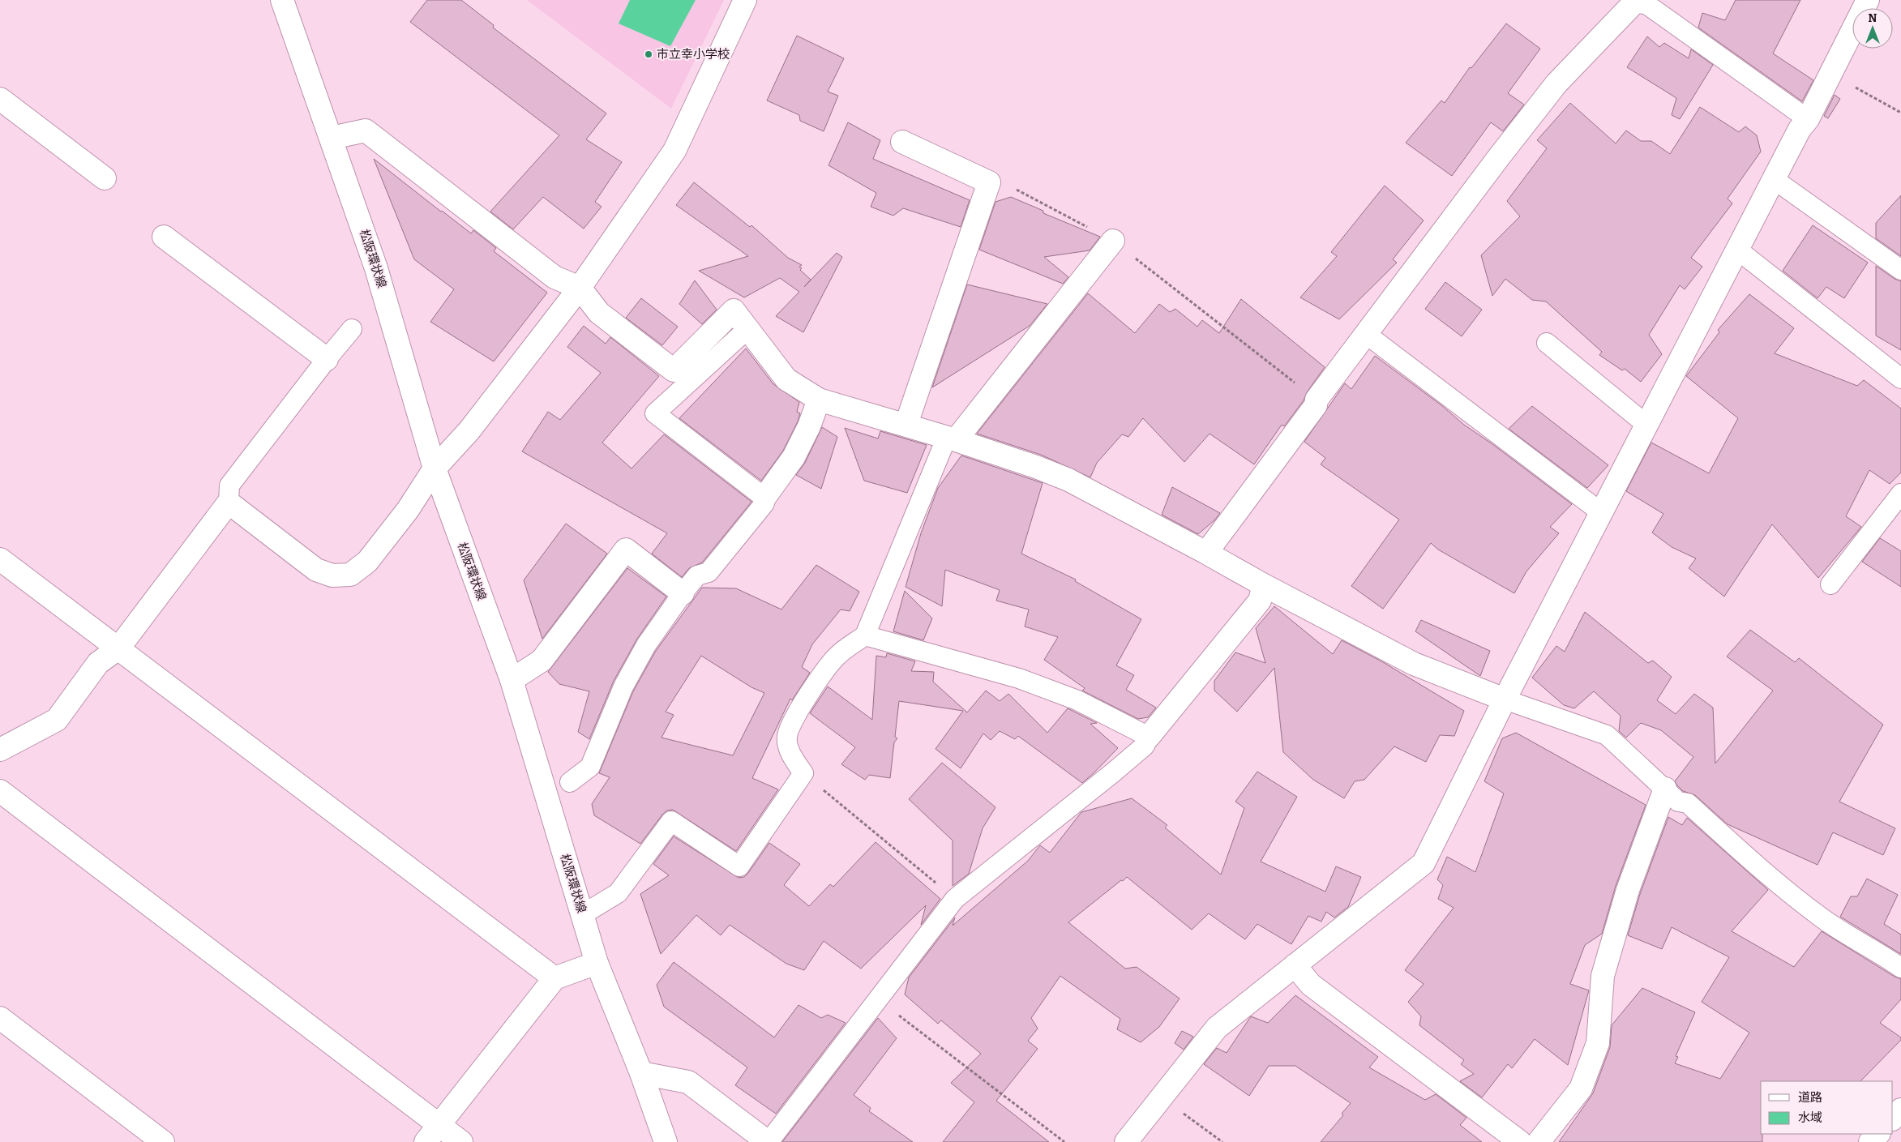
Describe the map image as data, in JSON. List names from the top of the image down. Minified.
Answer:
{"streets":{"street":["松阪環状線"]},"places":["市立幸小学校"],"legend":["道路","水域"],"north":"top"}
